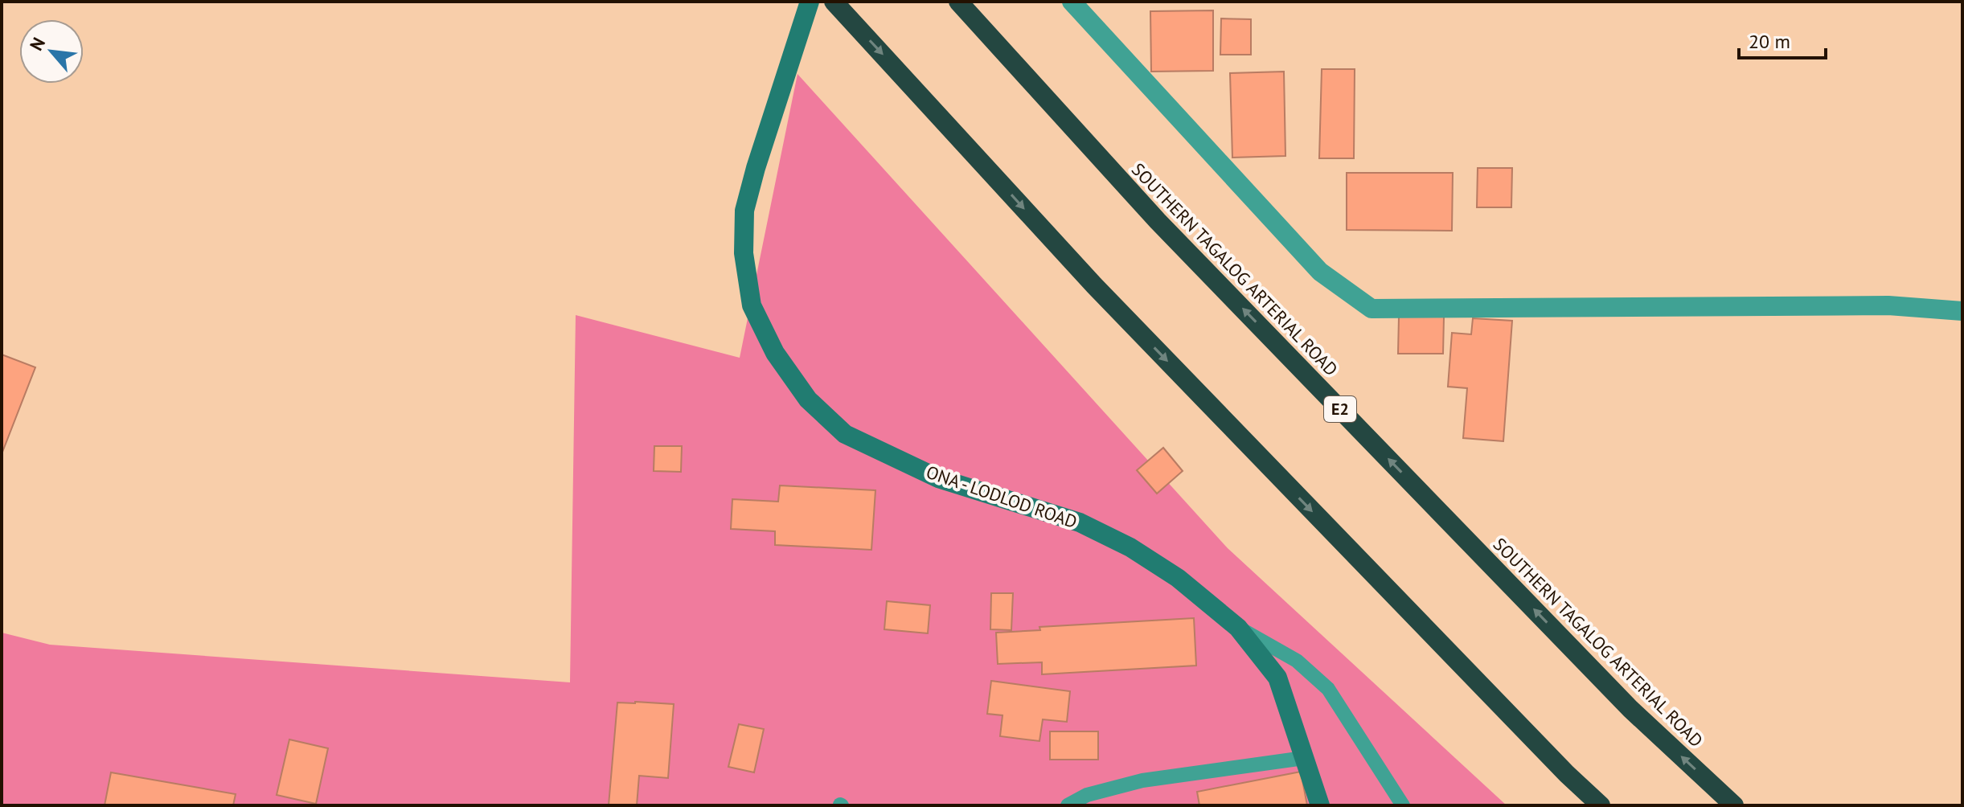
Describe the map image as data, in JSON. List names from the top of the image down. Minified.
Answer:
{"streets":{"highway":["SOUTHERN TAGALOG ARTERIAL ROAD","E2"],"main road":["ONA - LODLOD ROAD"]},"scale_bar":"20 m","north":"top left"}
